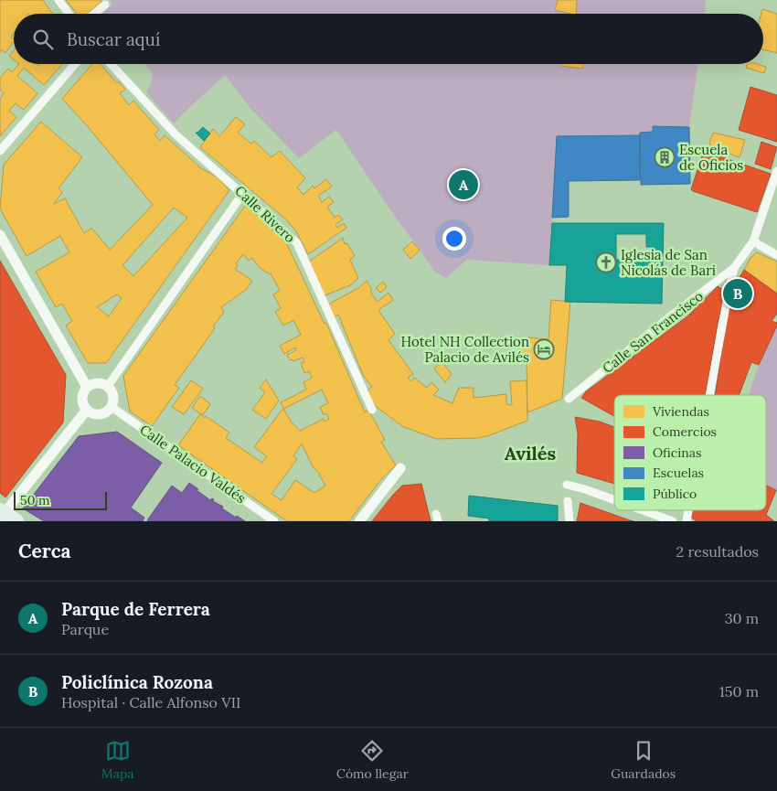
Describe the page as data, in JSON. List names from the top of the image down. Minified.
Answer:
{"streets":{"street":["Calle Rivero","Calle San Francisco","Calle Palacio Valdés"]},"districts":["Avilés"],"places":{"building":["Escuela de Oficios"],"church":["Iglesia de San Nicolás de Bari"],"hotel":["Hotel NH Collection Palacio de Avilés"]},"legend":["Viviendas","Comercios","Oficinas","Escuelas","Público"],"scale_bar":"50 m","page":{"search":"Buscar aquí","pins":["A","B"],"scale":"50 m","heading":["Cerca","2 resultados"],"list":[{"mark":"A","name":"Parque de Ferrera","note":"Parque","value":"30 m"},{"mark":"B","name":"Policlínica Rozona","note":"Hospital · Calle Alfonso VII","value":"150 m"}],"nav":["Mapa","Cómo llegar","Guardados"]}}
